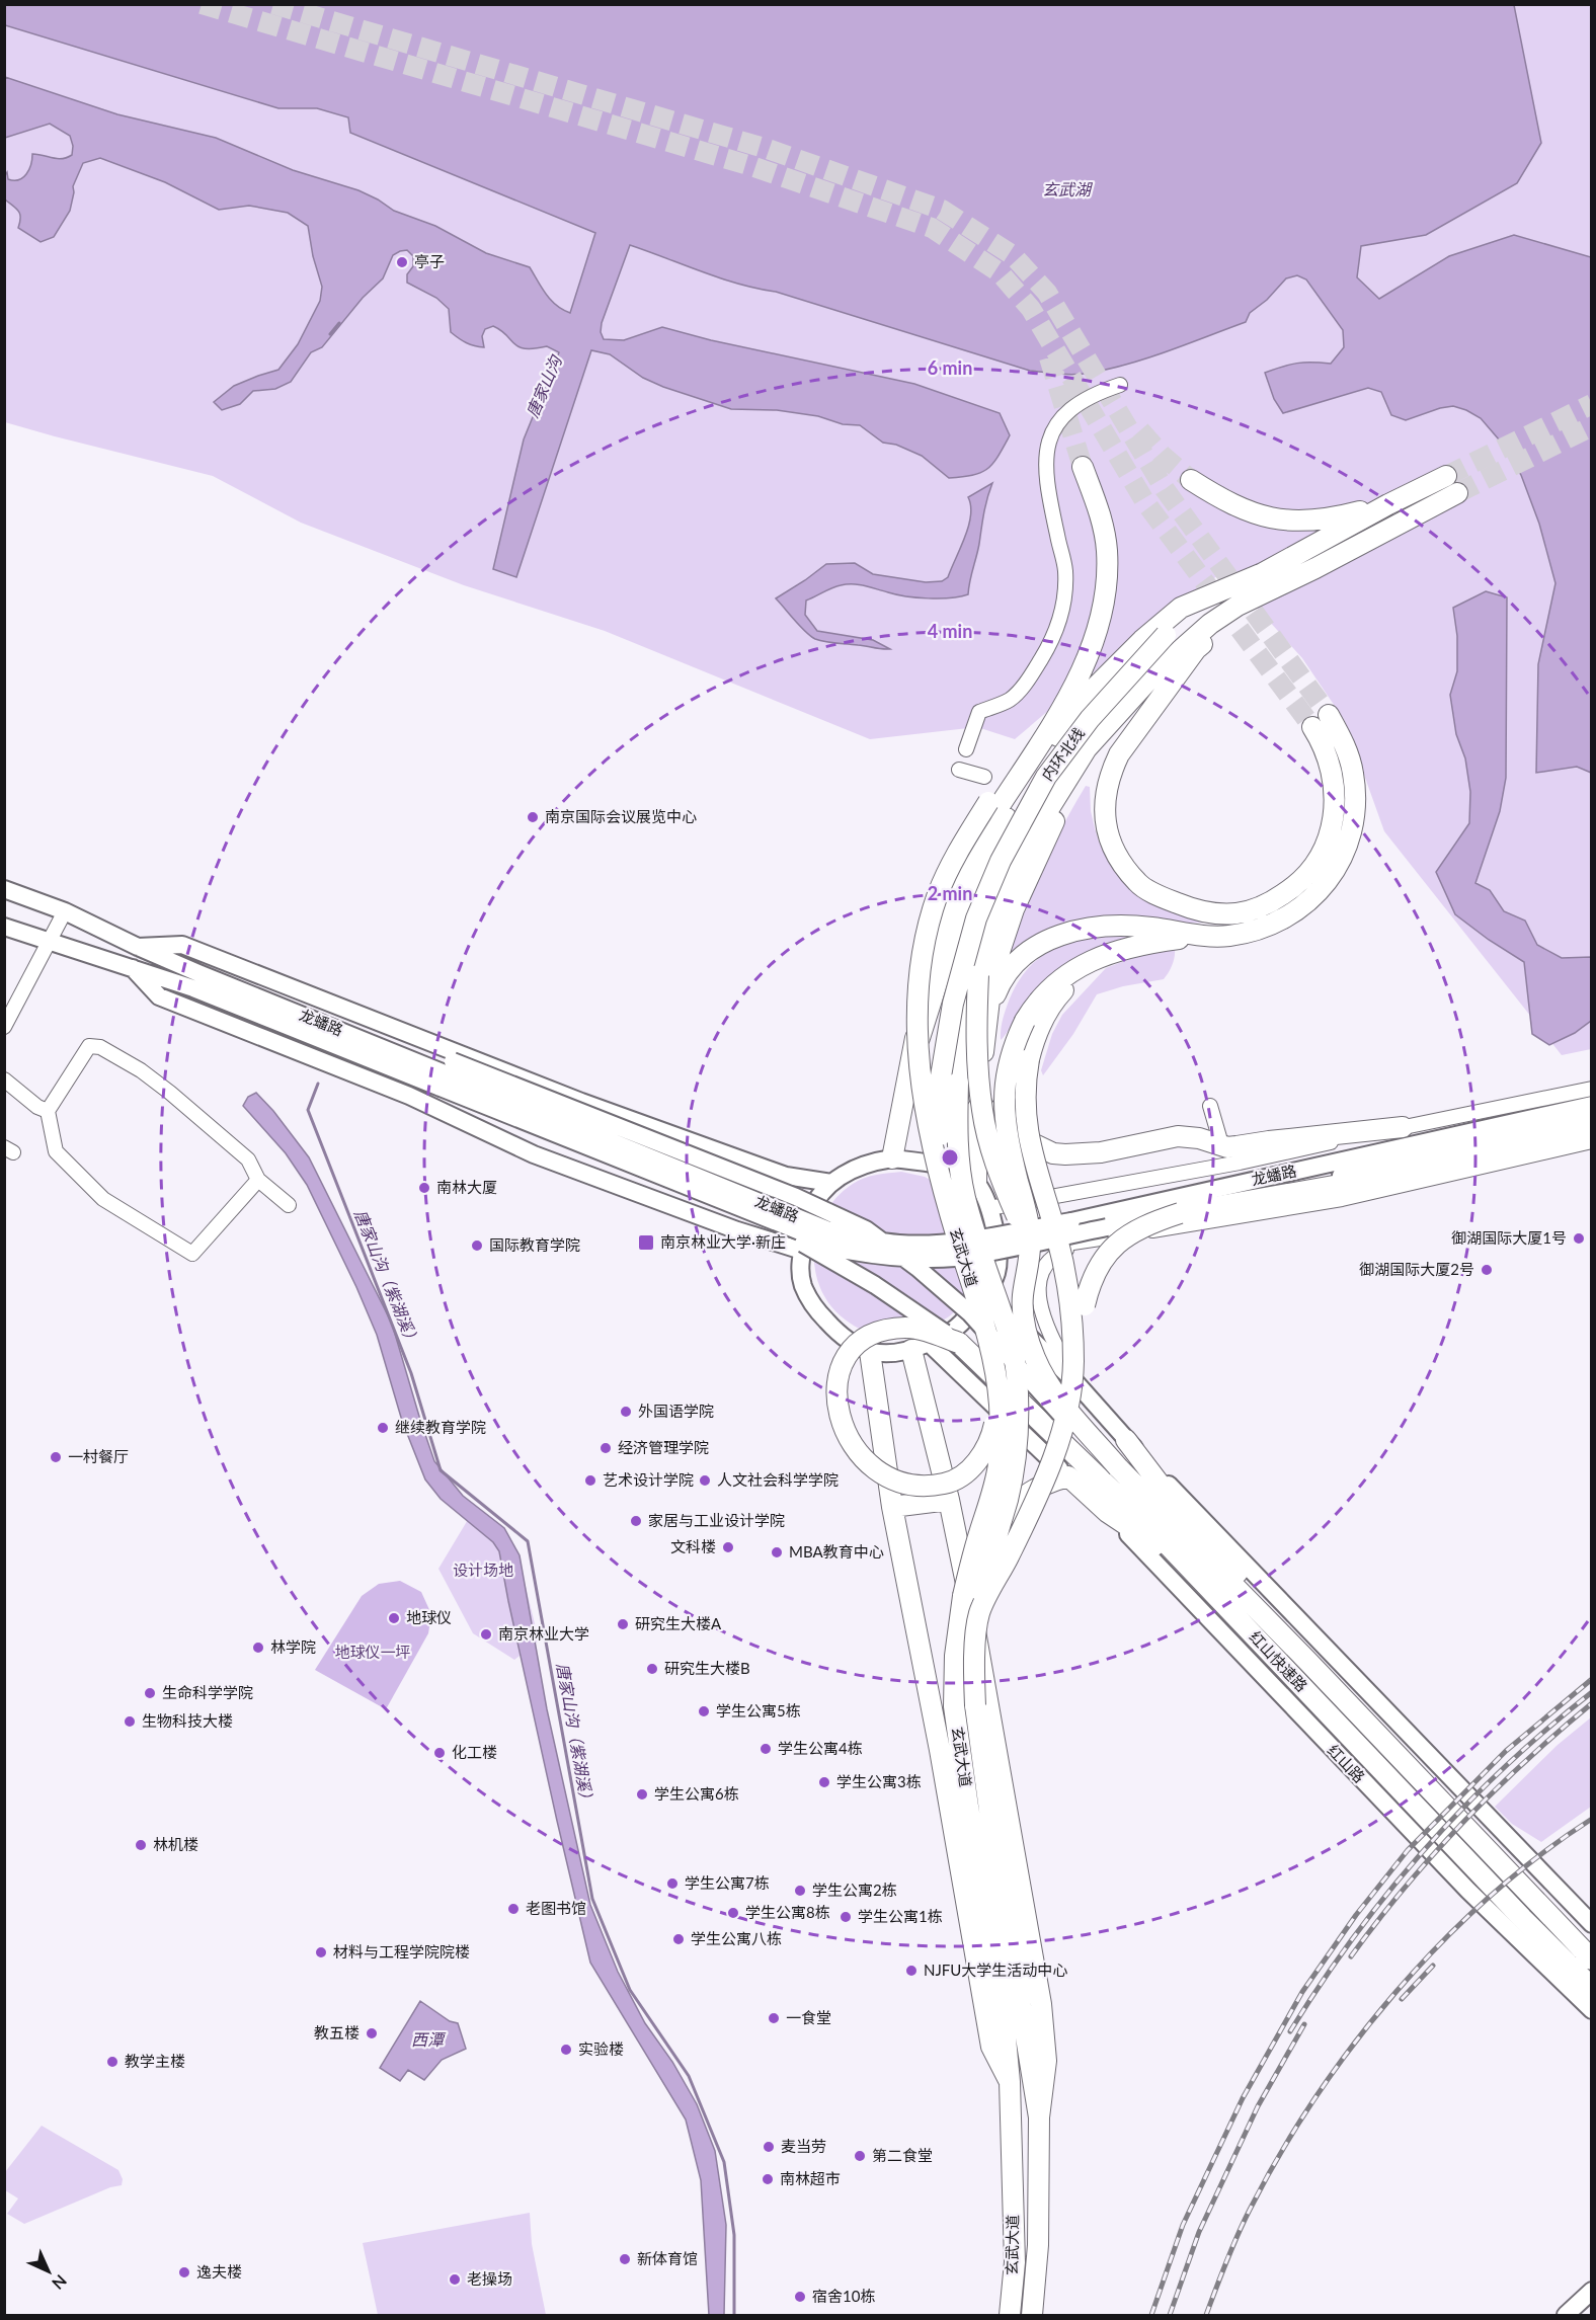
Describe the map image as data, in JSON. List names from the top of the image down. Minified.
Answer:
{"streets":{"highway":["内环北线","玄武大道","红山快速路"],"main road":["龙蟠路","红山路"]},"crossings":[["内环北线","玄武大道"]],"water":["玄武湖","唐家山沟","唐家山沟（紫湖溪）","西潭"],"parks":["设计场地","地球仪一坪"],"places":{"other":["亭子","南京国际会议展览中心","南林大厦","御湖国际大厦1号","国际教育学院","御湖国际大厦2号","外国语学院","继续教育学院","经济管理学院","一村餐厅","艺术设计学院","人文社会科学学院","家居与工业设计学院","文科楼","MBA教育中心","地球仪","研究生大楼A","南京林业大学","林学院","研究生大楼B","生命科学学院","学生公寓5栋","生物科技大楼","学生公寓4栋","化工楼","学生公寓3栋","学生公寓6栋","林机楼","学生公寓7栋","学生公寓2栋","老图书馆","学生公寓8栋","学生公寓1栋","学生公寓八栋","材料与工程学院院楼","NJFU大学生活动中心","一食堂","教五楼","实验楼","教学主楼","麦当劳","第二食堂","南林超市","新体育馆","逸夫楼","老操场","宿舍10栋"],"transit":["南京林业大学·新庄"]},"north":"bottom right","rings":["6 min","4 min","2 min"]}
